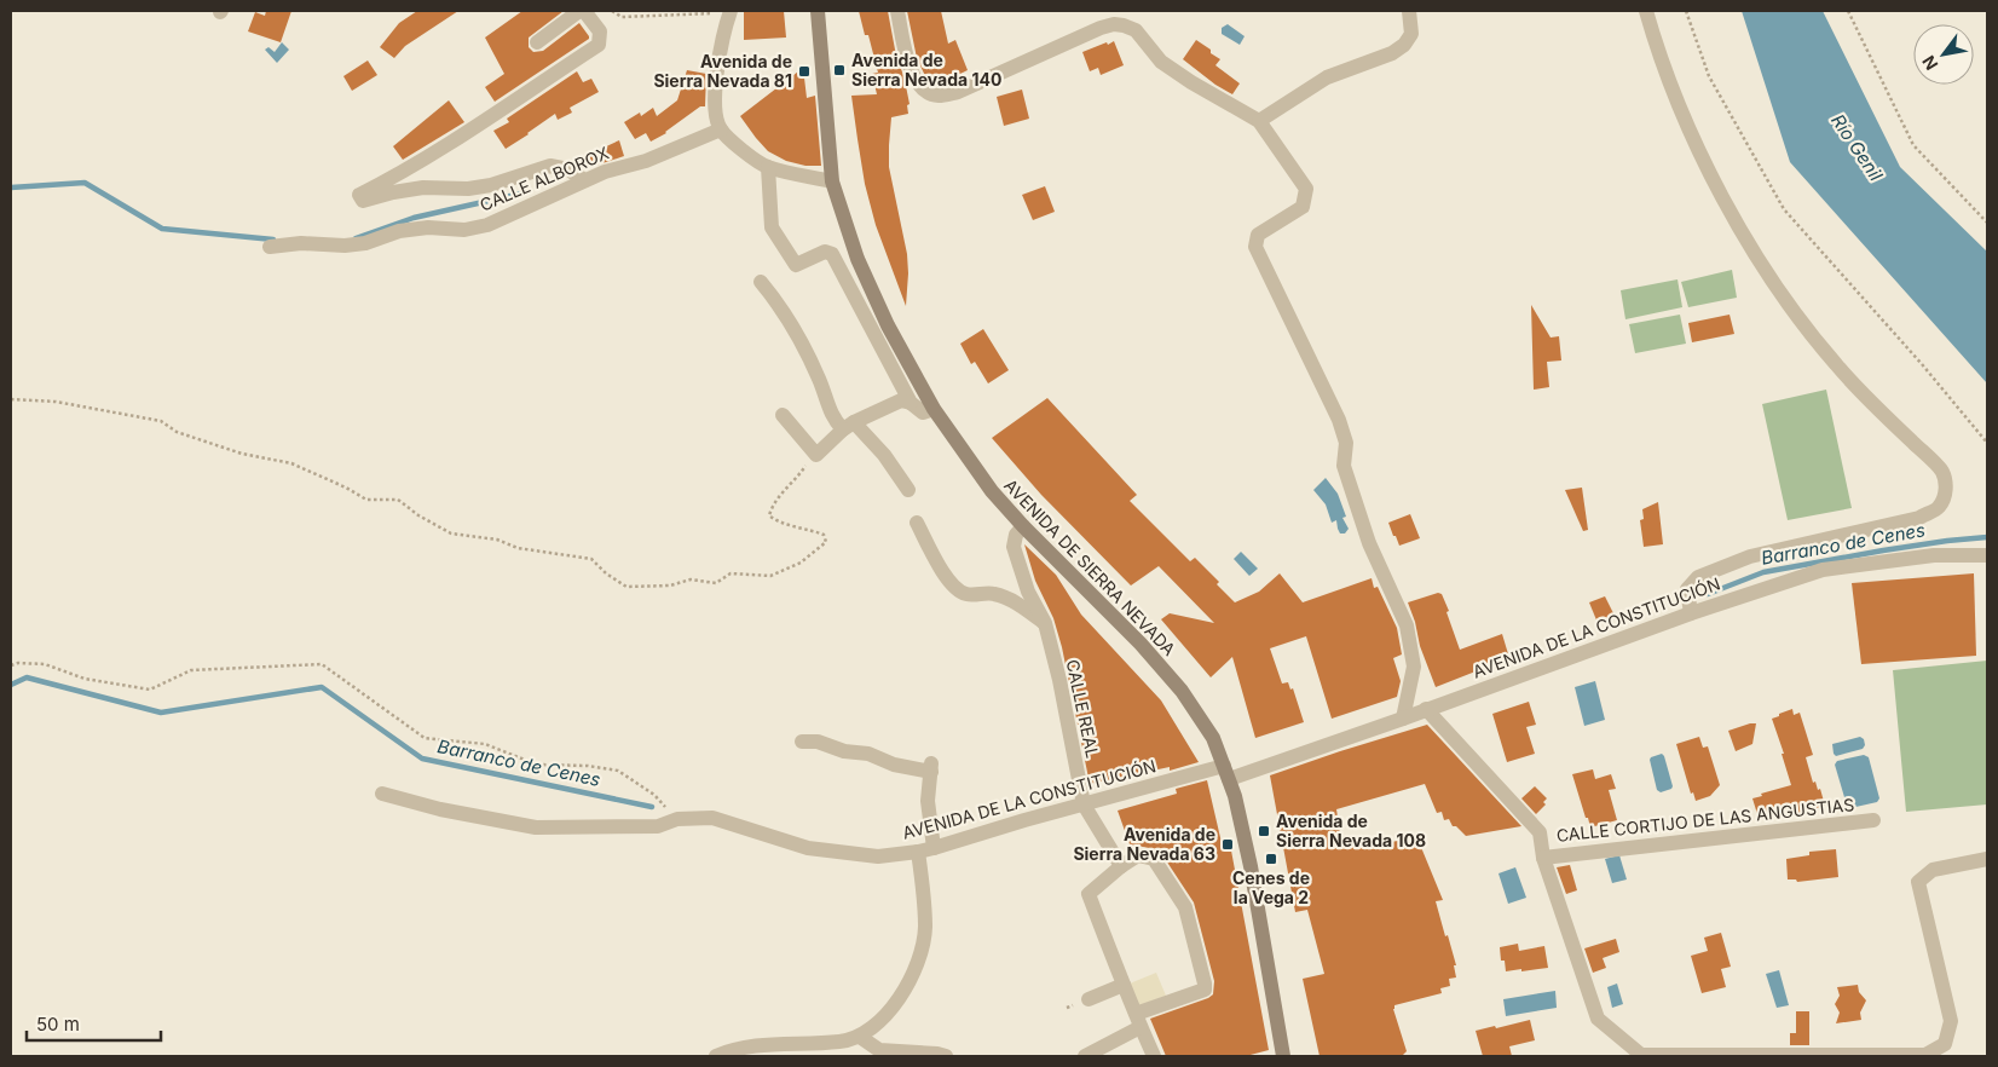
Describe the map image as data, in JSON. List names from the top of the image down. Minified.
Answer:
{"streets":{"street":["CALLE ALBOROX","AVENIDA DE SIERRA NEVADA","AVENIDA DE LA CONSTITUCIÓN","CALLE REAL","CALLE CORTIJO DE LAS ANGUSTIAS"]},"crossings":[["AVENIDA DE SIERRA NEVADA","AVENIDA DE LA CONSTITUCIÓN"],["AVENIDA DE SIERRA NEVADA","CALLE REAL"],["AVENIDA DE LA CONSTITUCIÓN","CALLE REAL"],["AVENIDA DE LA CONSTITUCIÓN","CALLE CORTIJO DE LAS ANGUSTIAS"]],"water":["Río Genil","Barranco de Cenes"],"places":{"transit":["Avenida de Sierra Nevada 140","Avenida de Sierra Nevada 81","Avenida de Sierra Nevada 108","Avenida de Sierra Nevada 63","Cenes de la Vega 2"]},"scale_bar":"50 m","north":"bottom left"}
